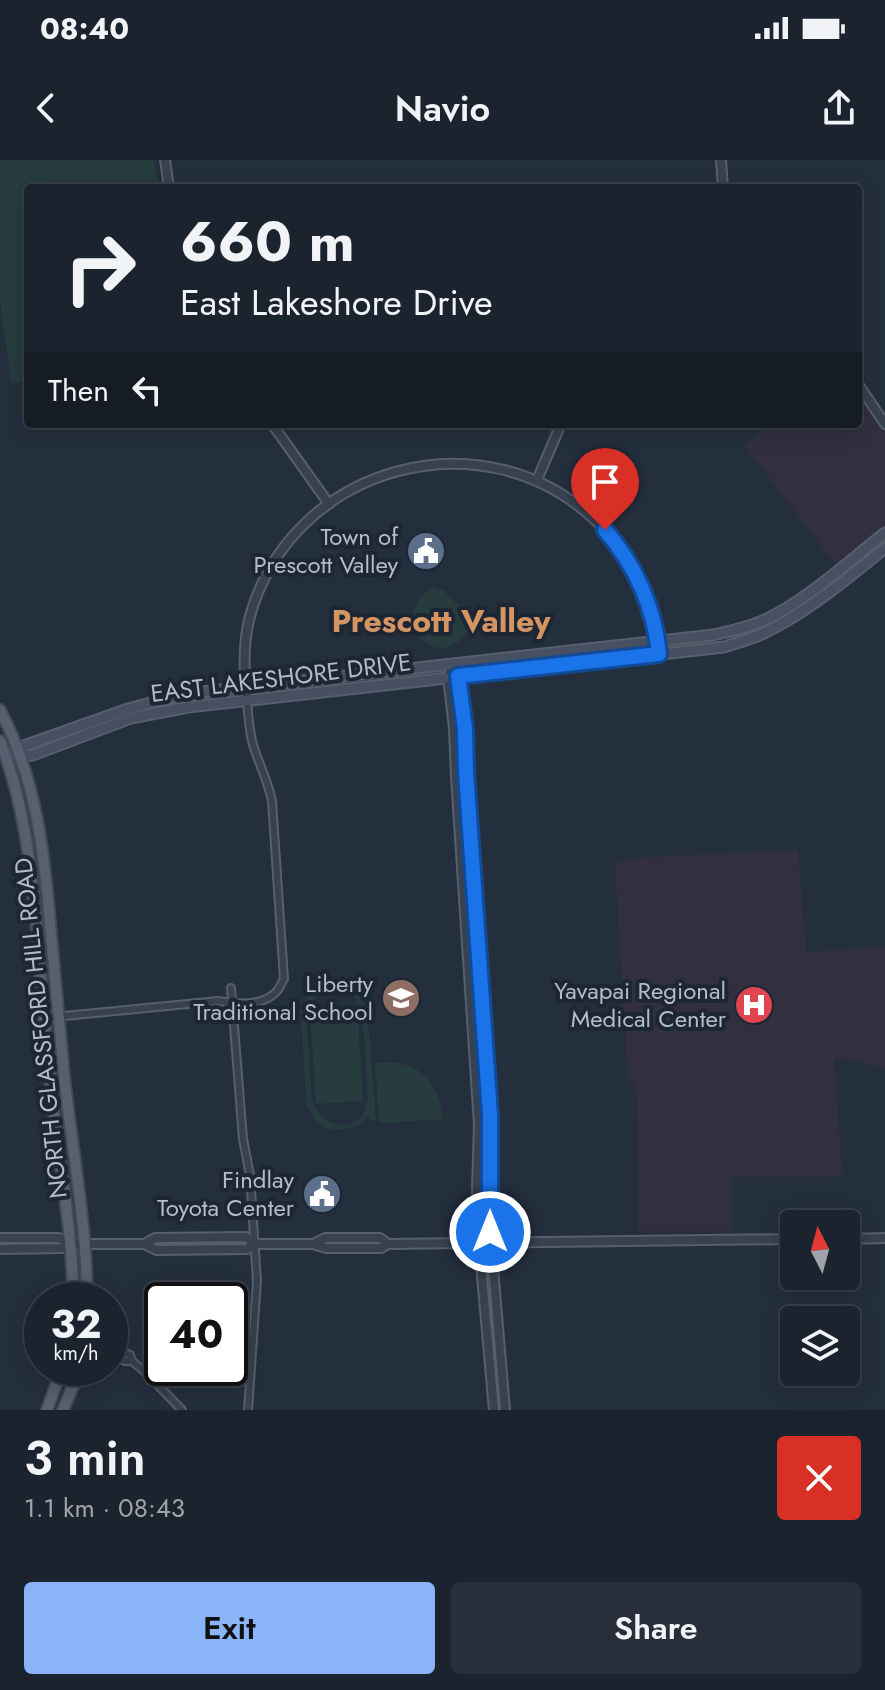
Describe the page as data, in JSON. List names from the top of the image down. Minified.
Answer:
{"streets":{"main road":["EAST LAKESHORE DRIVE","NORTH GLASSFORD HILL ROAD"]},"crossings":[["EAST LAKESHORE DRIVE","NORTH GLASSFORD HILL ROAD"]],"districts":["Prescott Valley"],"places":{"public building":["Town of Prescott Valley","Findlay Toyota Center"],"school or university":["Liberty Traditional School"],"hospital":["Yavapai Regional Medical Center"]},"north":"top","page":{"status":"08:40","header":"Navio","turn":["660 m","East Lakeshore Drive"],"then":"Then","speed":"32 km/h","limit":"40","heading":["3 min","1.1 km · 08:43"],"buttons":["Exit","Share"]}}
